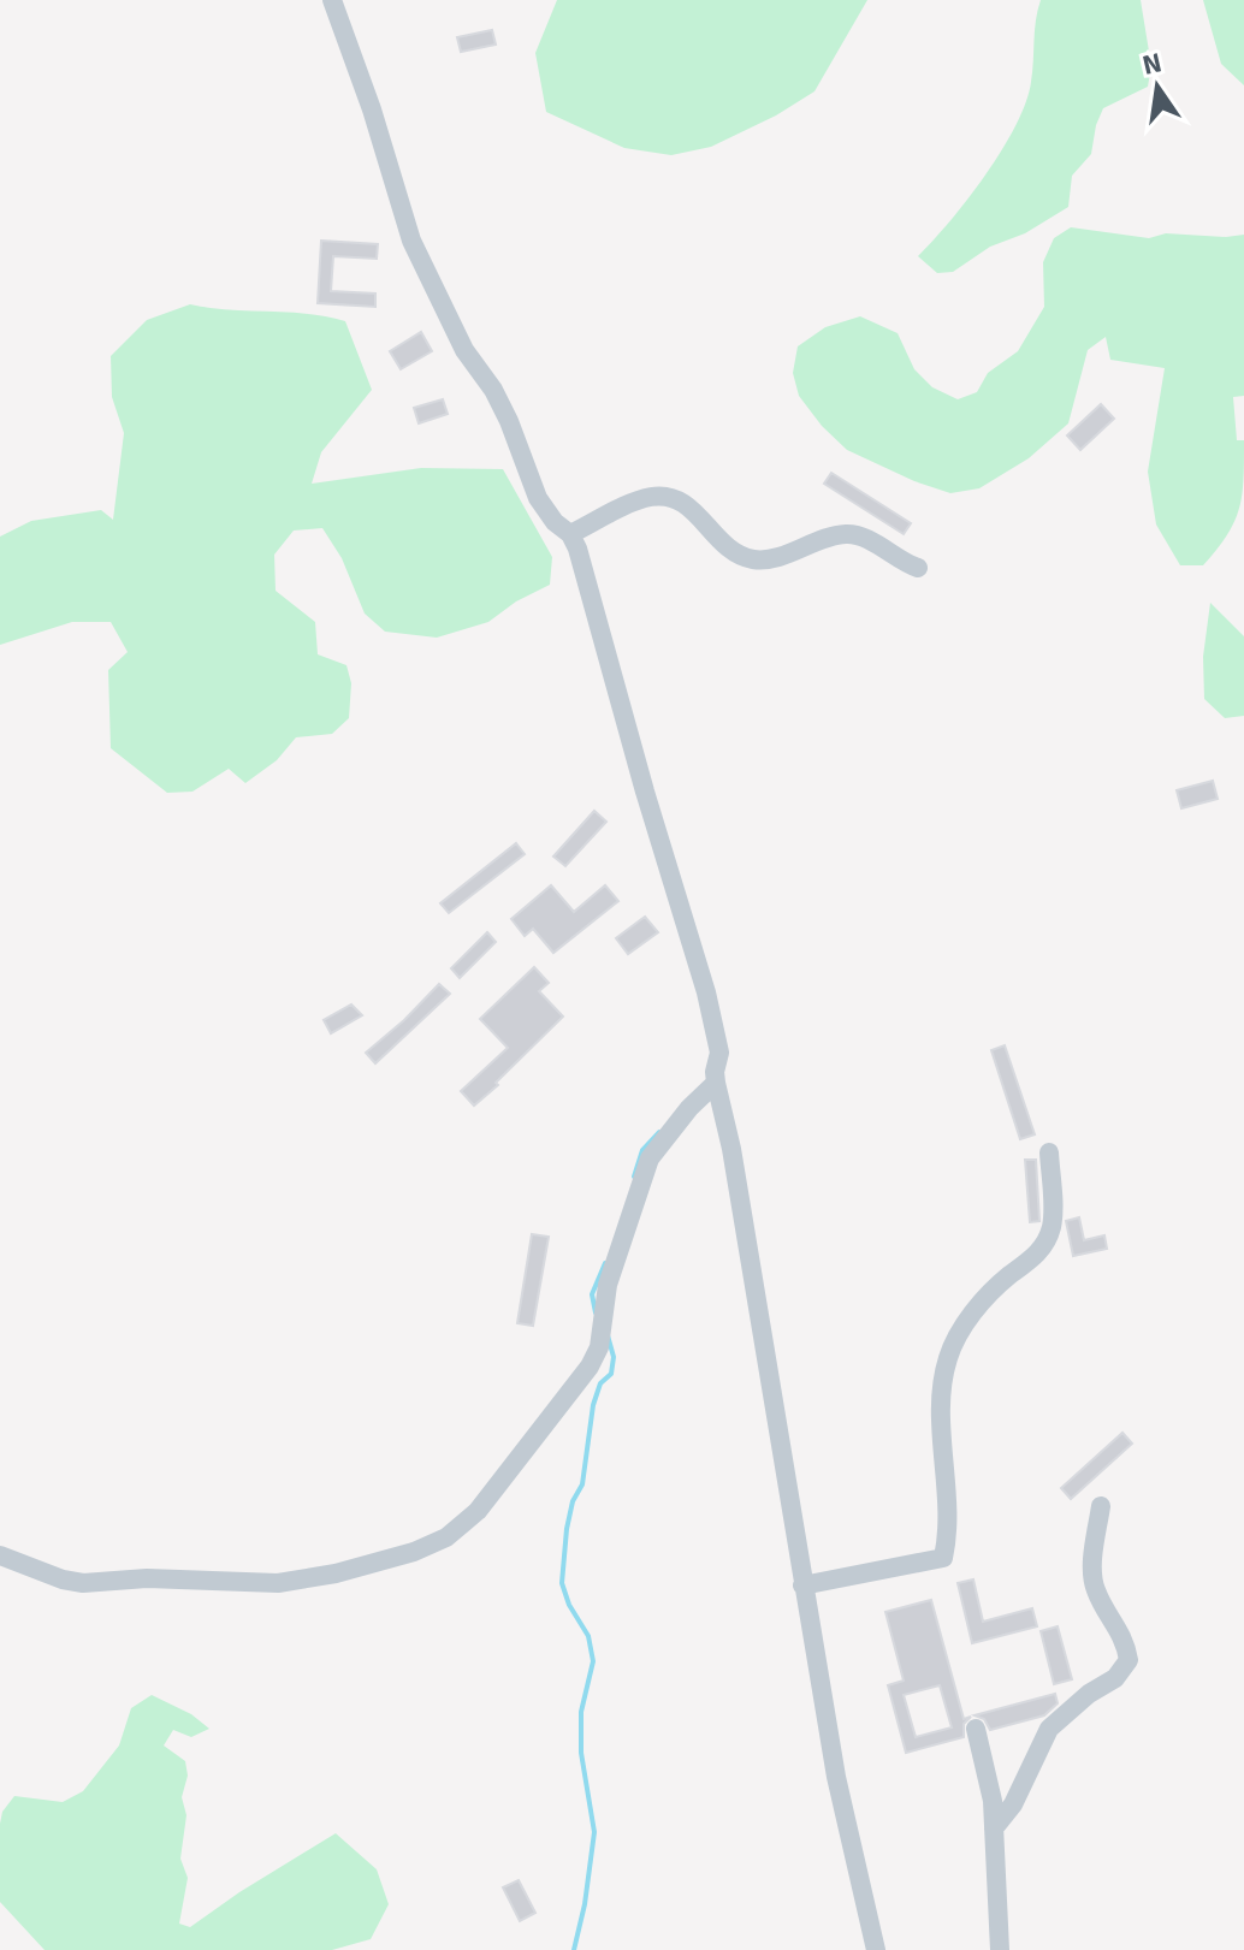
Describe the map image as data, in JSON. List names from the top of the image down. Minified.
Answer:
{"north":"top"}
